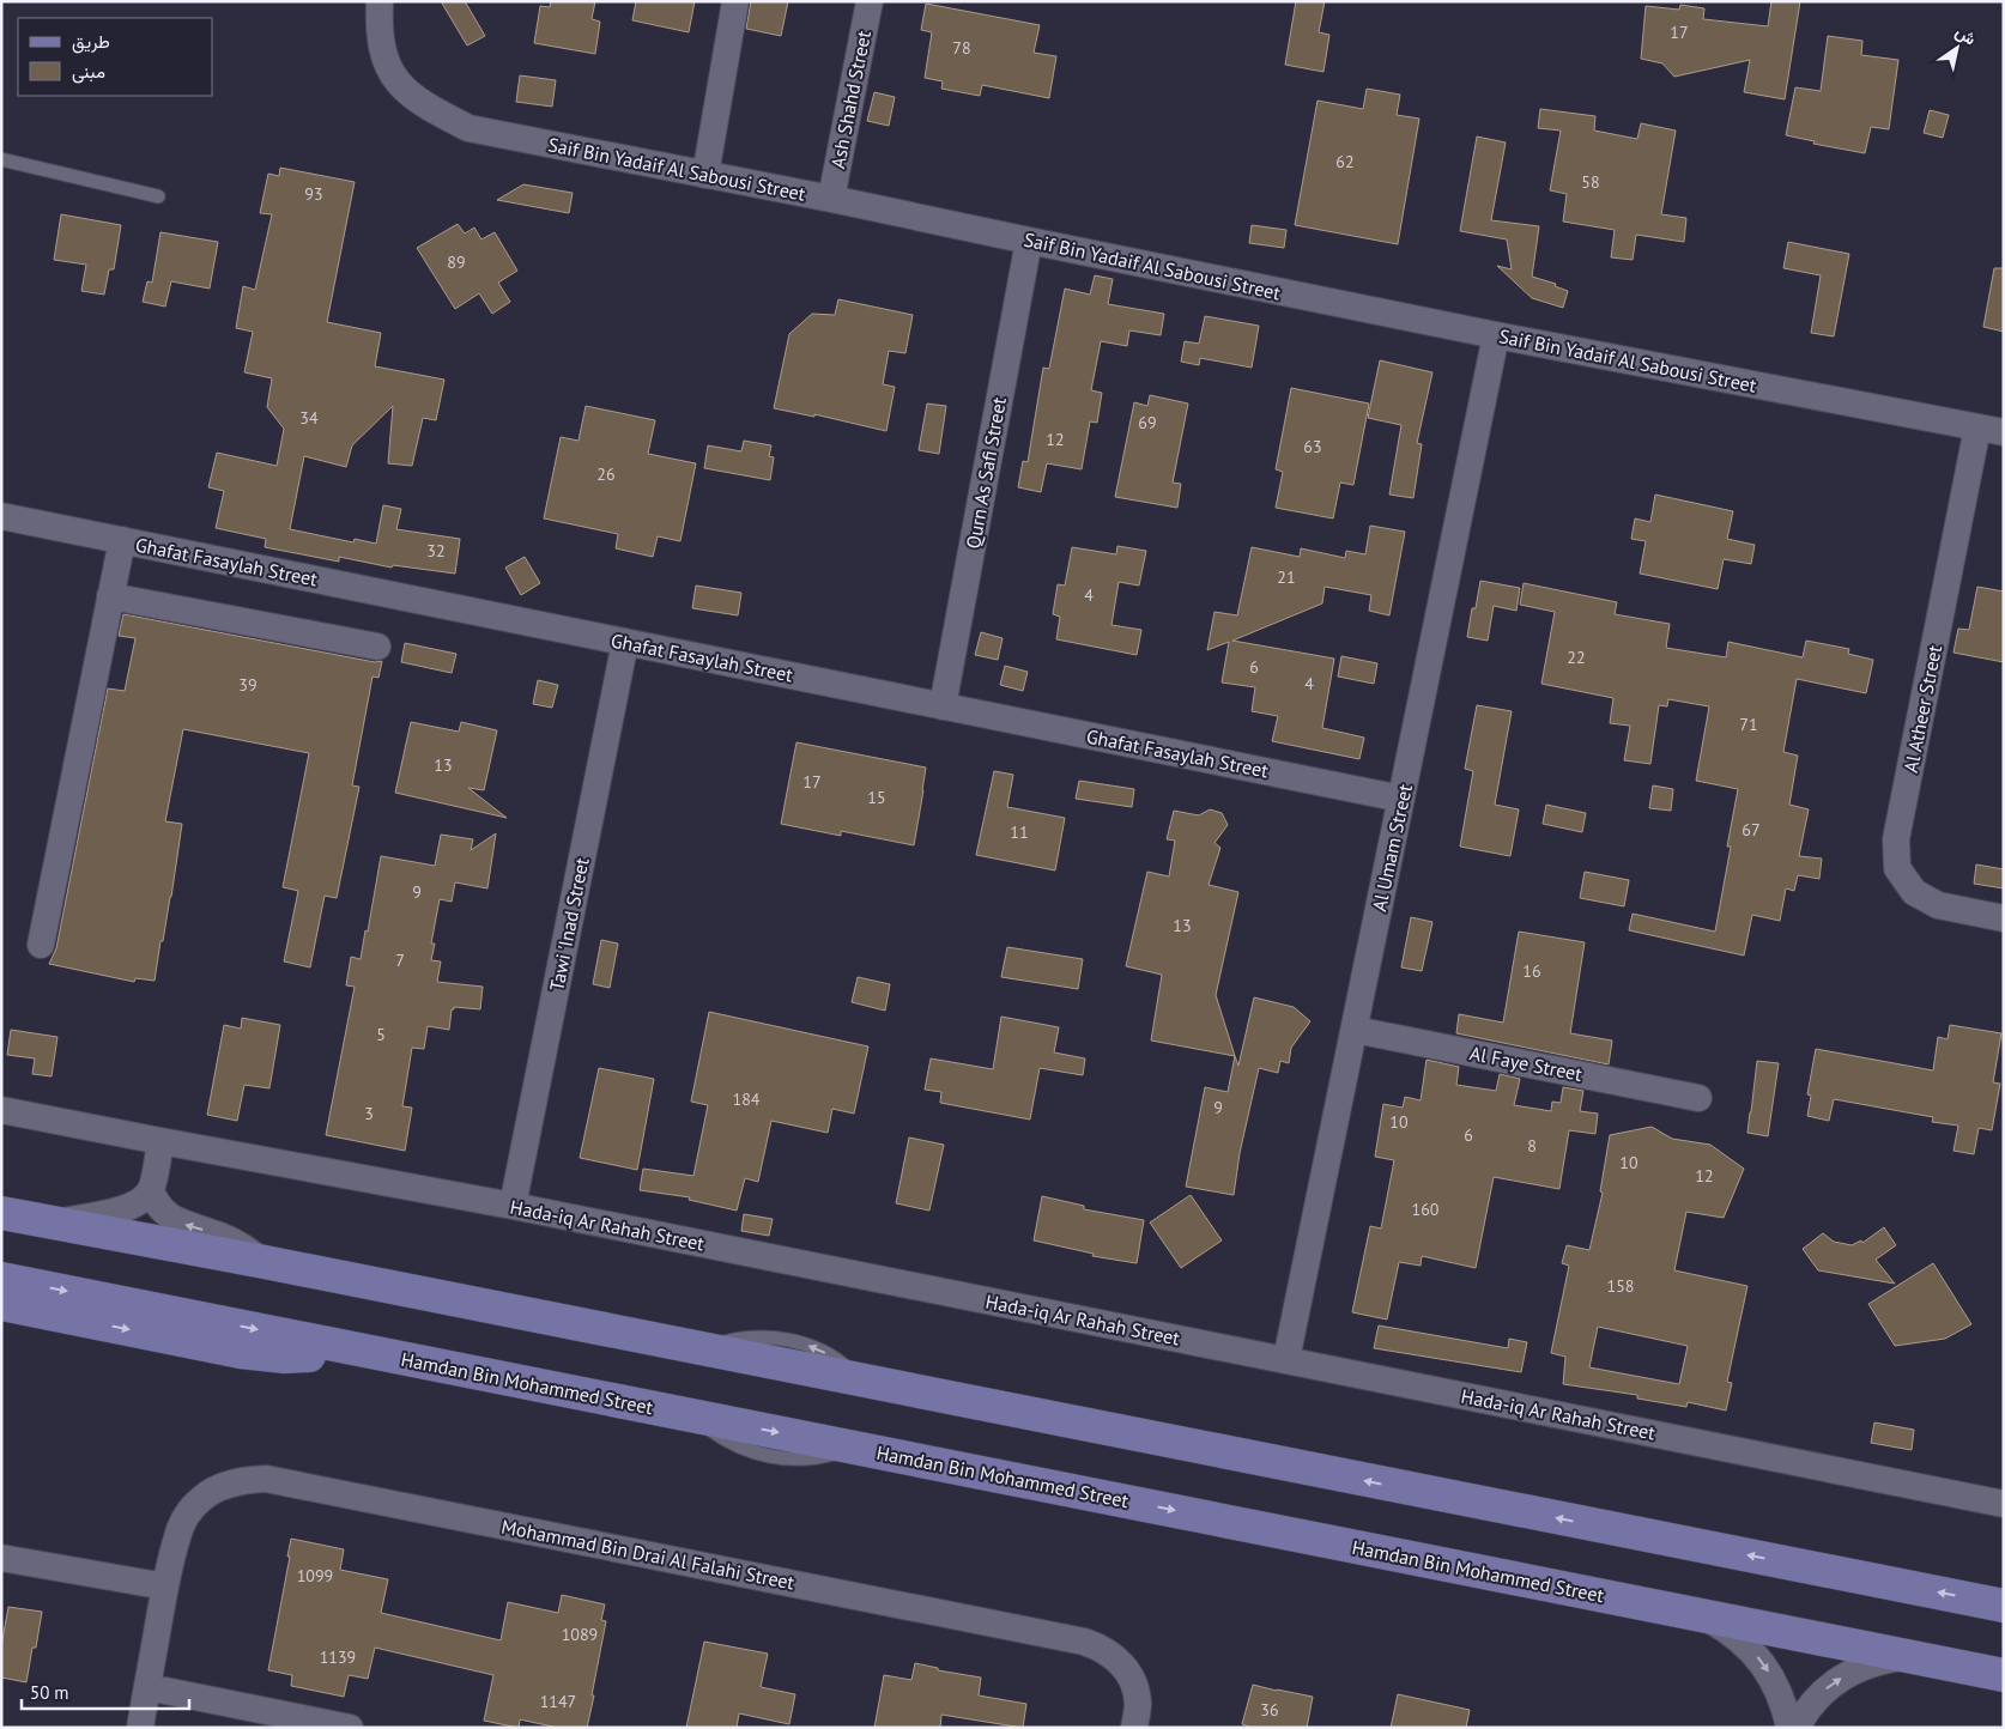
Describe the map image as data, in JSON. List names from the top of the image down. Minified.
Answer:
{"streets":{"main road":["Hamdan Bin Mohammed Street"],"street":["Ash Shahd Street","Saif Bin Yadaif Al Sabousi Street","Qurn As Safi Street","Ghafat Fasaylah Street","Al Atheer Street","Al Umam Street","Tawi 'Inad Street","Al Faye Street","Hada-iq Ar Rahah Street","Mohammad Bin Drai Al Falahi Street"]},"crossings":[["Ash Shahd Street","Saif Bin Yadaif Al Sabousi Street"],["Saif Bin Yadaif Al Sabousi Street","Qurn As Safi Street"],["Saif Bin Yadaif Al Sabousi Street","Al Atheer Street"],["Saif Bin Yadaif Al Sabousi Street","Al Umam Street"],["Qurn As Safi Street","Ghafat Fasaylah Street"],["Ghafat Fasaylah Street","Al Umam Street"],["Ghafat Fasaylah Street","Tawi 'Inad Street"],["Al Umam Street","Al Faye Street"],["Al Umam Street","Hada-iq Ar Rahah Street"],["Tawi 'Inad Street","Hada-iq Ar Rahah Street"]],"house_numbers":["17","78","62","58","93","89","34","69","12","63","26","32","21","4","22","6","4","39","71","13","17","15","67","11","9","13","7","16","5","184","9","3","10","6","8","10","12","160","158","1099","1089","1139","1147","36"],"legend":["طريق","مبنى"],"scale_bar":"50 m","north":"top right"}
